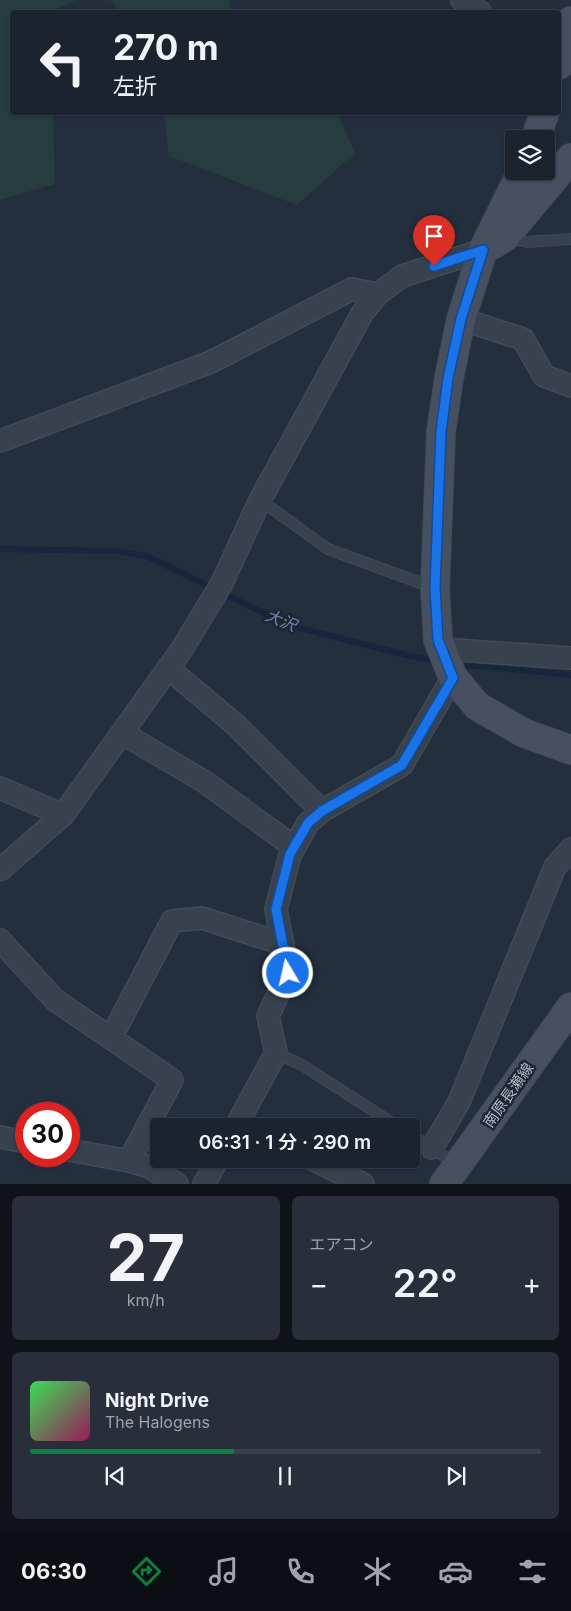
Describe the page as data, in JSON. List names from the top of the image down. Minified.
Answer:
{"streets":{"street":["南原長瀬線"]},"water":["大沢"],"page":{"turn":["270 m","左折"],"limit":"30","trip":"06:31 · 1 分 · 290 m","tile":[["27","km/h"],"エアコン"],"heat":["−","22°","+"],"song":["Night Drive","The Halogens"],"tabs":"06:30"}}
